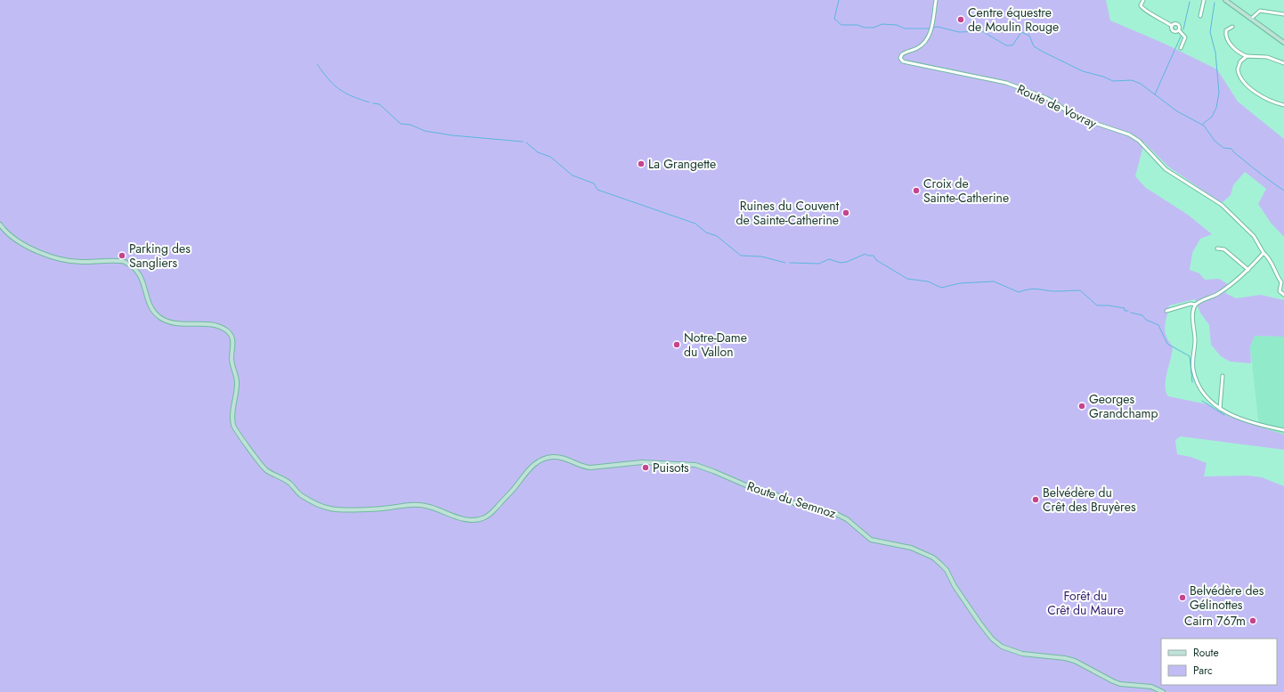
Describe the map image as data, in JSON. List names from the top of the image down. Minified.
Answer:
{"streets":{"main road":["Route du Semnoz"],"street":["Route de Vovray"]},"parks":["Forêt du Crêt du Maure"],"places":["Centre équestre de Moulin Rouge","La Grangette","Croix de Sainte-Catherine","Ruines du Couvent de Sainte-Catherine","Parking des Sangliers","Notre-Dame du Vallon","Georges Grandchamp","Puisots","Belvédère du Crêt des Bruyères","Belvédère des Gélinottes","Cairn 767m"],"legend":["Route","Parc"]}
